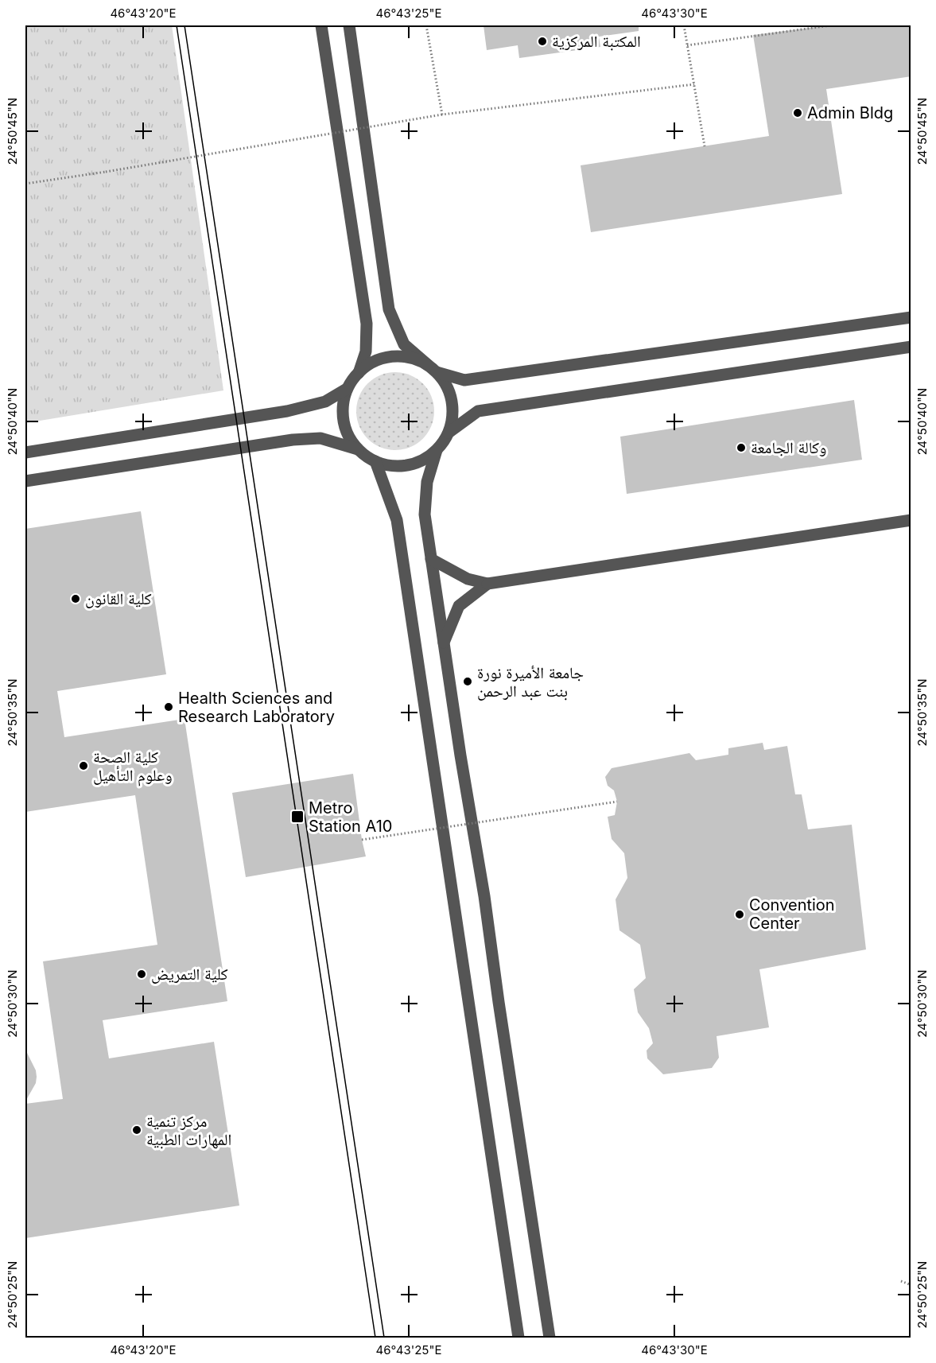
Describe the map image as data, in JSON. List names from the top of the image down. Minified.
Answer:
{"places":{"other":["المكتبة المركزية","Admin Bldg","وكالة الجامعة","كلية القانون","جامعة الأميرة نورة بنت عبد الرحمن","Health Sciences and Research Laboratory","كلية الصحة وعلوم التأهيل","Convention Center","كلية التمريض","مركز تنمية المهارات الطبية"],"transit":["Metro Station A10"]},"coordinates":["46°43'20\"E","46°43'25\"E","46°43'30\"E","24°50'45\"N","24°50'40\"N","24°50'35\"N","24°50'30\"N","24°50'25\"N"]}
